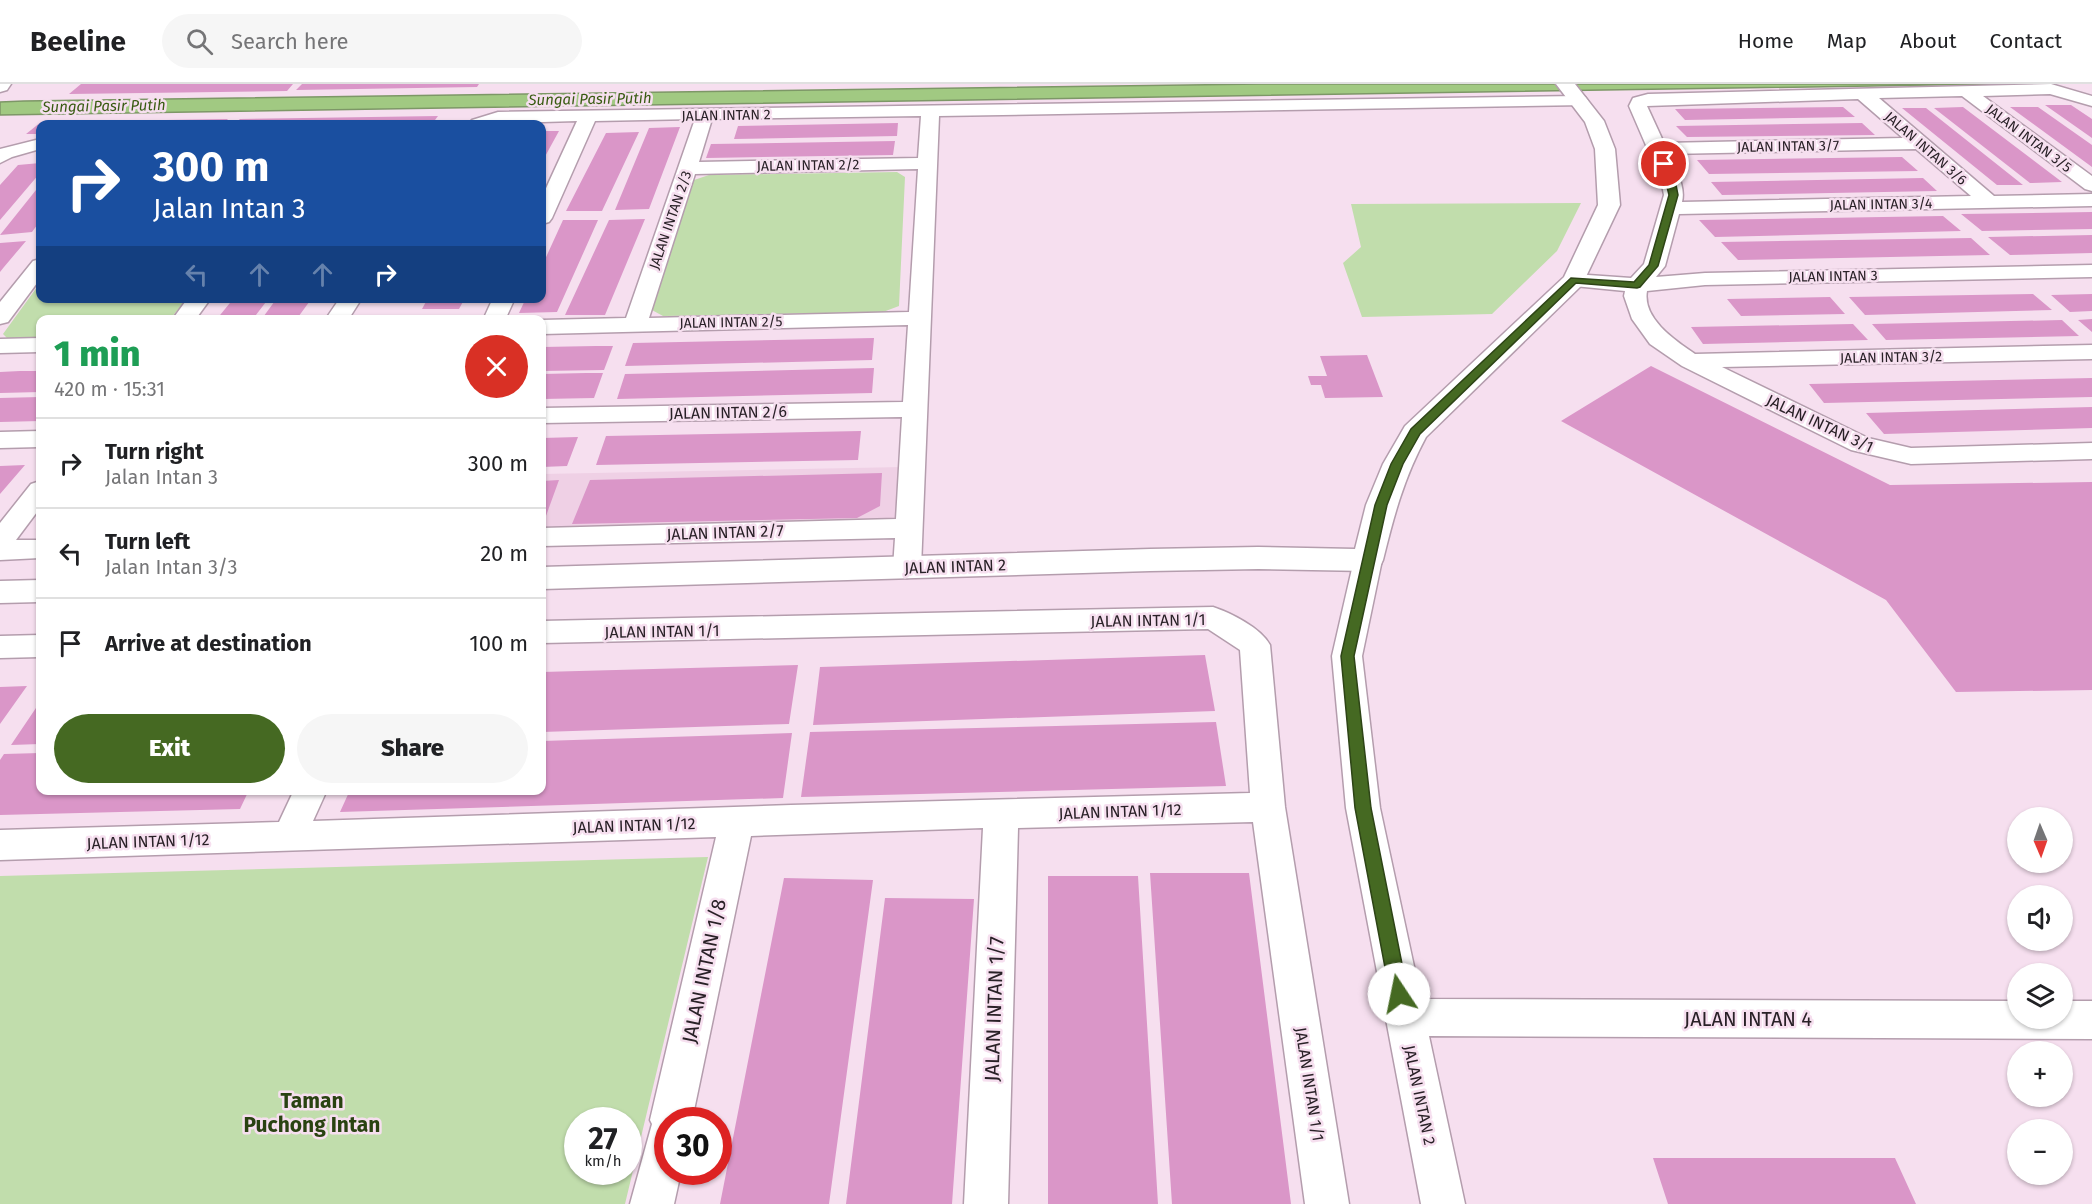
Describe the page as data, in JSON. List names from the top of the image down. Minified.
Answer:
{"streets":{"street":["JALAN INTAN 2","JALAN INTAN 3/5","JALAN INTAN 3/7","JALAN INTAN 3/6","JALAN INTAN 2/2","JALAN INTAN 3/4","JALAN INTAN 2/3","JALAN INTAN 3","JALAN INTAN 2/5","JALAN INTAN 3/2","JALAN INTAN 2/6","JALAN INTAN 3/1","JALAN INTAN 2/7","JALAN INTAN 1/1","JALAN INTAN 1/12","JALAN INTAN 1/8","JALAN INTAN 1/7","JALAN INTAN 4"]},"crossings":[["JALAN INTAN 2","JALAN INTAN 2/3"],["JALAN INTAN 2","JALAN INTAN 3"],["JALAN INTAN 2","JALAN INTAN 4"],["JALAN INTAN 3/7","JALAN INTAN 3/6"],["JALAN INTAN 3/6","JALAN INTAN 3/4"],["JALAN INTAN 2/2","JALAN INTAN 2/3"],["JALAN INTAN 2/3","JALAN INTAN 2/5"],["JALAN INTAN 3","JALAN INTAN 3/1"],["JALAN INTAN 3/2","JALAN INTAN 3/1"],["JALAN INTAN 1/1","JALAN INTAN 1/12"],["JALAN INTAN 1/12","JALAN INTAN 1/8"],["JALAN INTAN 1/12","JALAN INTAN 1/7"]],"districts":["Taman Puchong Intan"],"water":["Sungai Pasir Putih"],"north":"bottom","page":{"header":"Beeline","search":"Search here","nav":["Home","Map","About","Contact"],"turn":["300 m","Jalan Intan 3"],"heading":["1 min","420 m · 15:31"],"list":[{"name":"Turn right","note":"Jalan Intan 3","value":"300 m"},{"name":"Turn left","note":"Jalan Intan 3/3","value":"20 m"},{"name":"Arrive at destination","value":"100 m"}],"buttons":["Exit","Share"],"map_buttons":["+","−"],"speed":"27 km/h","limit":"30"}}
